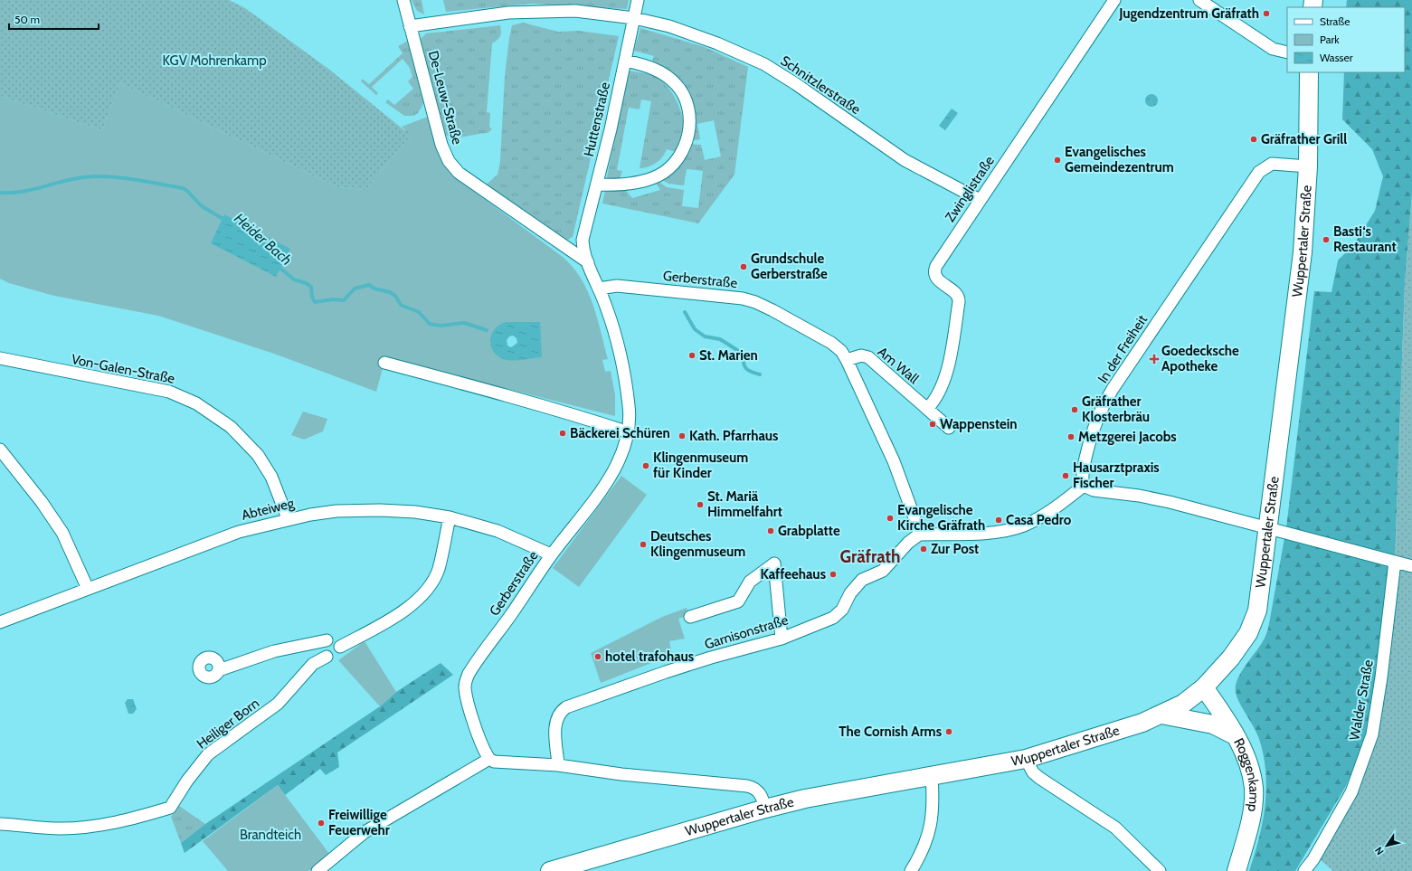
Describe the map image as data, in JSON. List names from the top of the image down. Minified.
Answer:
{"streets":{"main road":["Wuppertaler Straße","Roggenkamp"],"street":["Schnitzlerstraße","De-Leuw-Straße","Huttenstraße","Zwinglistraße","Gerberstraße","In der Freiheit","Am Wall","Von-Galen-Straße","Abteiweg","Garnisonstraße","Walder Straße","Heiliger Born"]},"crossings":[["Schnitzlerstraße","De-Leuw-Straße"],["Schnitzlerstraße","Huttenstraße"],["Schnitzlerstraße","Zwinglistraße"],["De-Leuw-Straße","Huttenstraße"],["Huttenstraße","Gerberstraße"],["Zwinglistraße","Am Wall"],["Wuppertaler Straße","In der Freiheit"],["Wuppertaler Straße","Roggenkamp"],["Gerberstraße","Am Wall"],["Gerberstraße","Abteiweg"],["Gerberstraße","Garnisonstraße"],["Von-Galen-Straße","Abteiweg"],["Abteiweg","Heiliger Born"]],"districts":["Gräfrath"],"water":["Heider Bach"],"parks":["KGV Mohrenkamp","Brandteich"],"places":{"other":["Jugendzentrum Gräfrath","Gräfrather Grill","Evangelisches Gemeindezentrum","Basti‘s Restaurant","Grundschule Gerberstraße","St. Marien","Gräfrather Klosterbräu","Wappenstein","Bäckerei Schüren","Kath. Pfarrhaus","Metzgerei Jacobs","Klingenmuseum für Kinder","Hausarztpraxis Fischer","St. Mariä Himmelfahrt","Evangelische Kirche Gräfrath","Casa Pedro","Grabplatte","Deutsches Klingenmuseum","Zur Post","Kaffeehaus","hotel trafohaus","The Cornish Arms","Freiwillige Feuerwehr"],"health":["Goedecksche Apotheke"]},"legend":["Straße","Park","Wasser"],"scale_bar":"50 m","north":"bottom left"}
